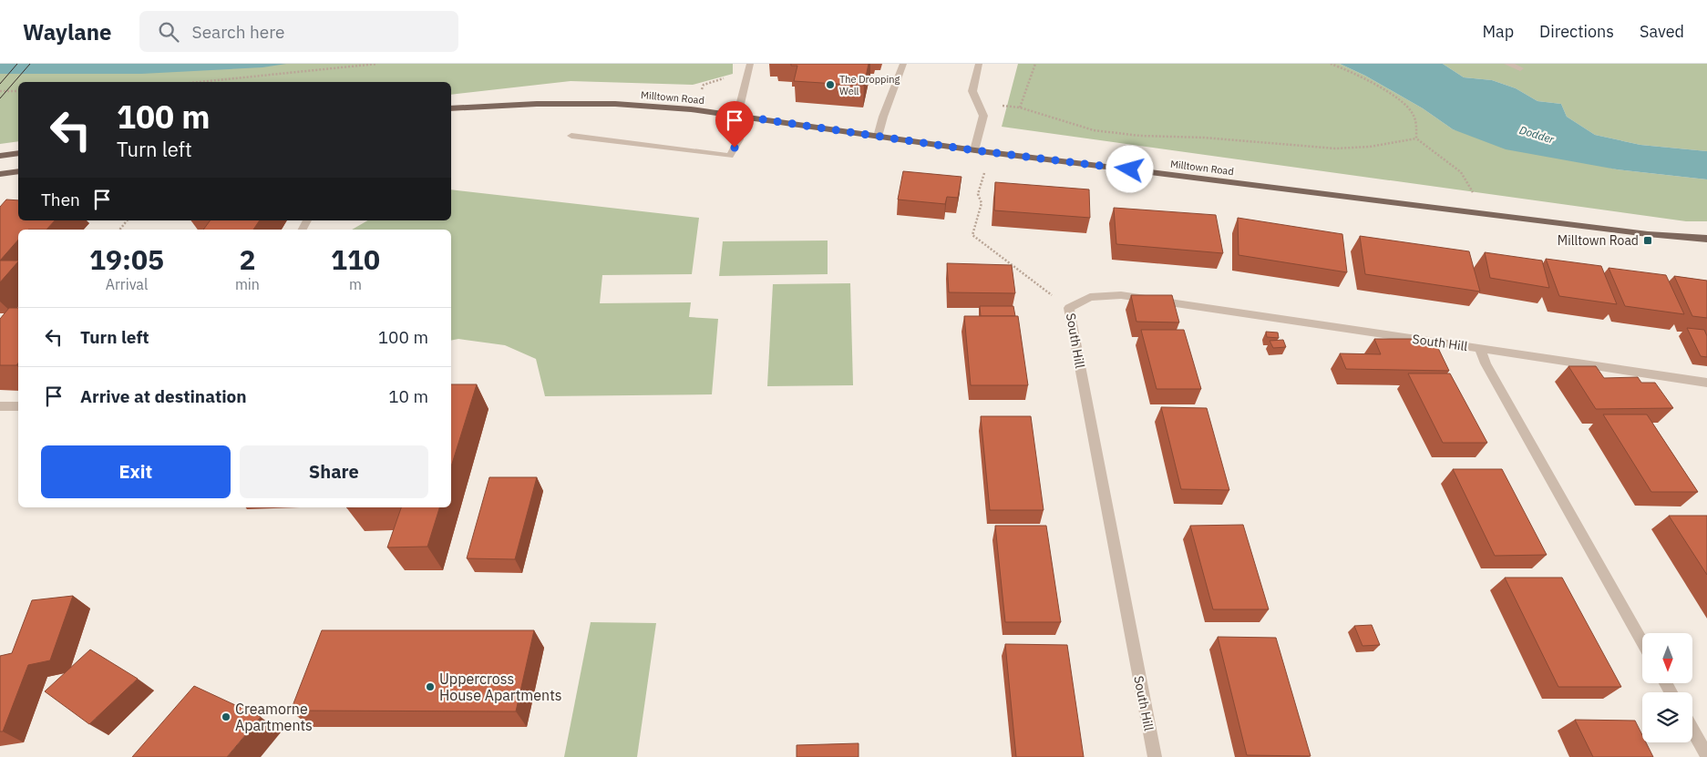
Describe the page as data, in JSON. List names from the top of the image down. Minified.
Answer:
{"streets":{"main road":["Milltown Road"],"street":["South Hill"]},"water":["Dodder"],"places":{"other":["The Dropping Well","Uppercross House Apartments","Creamorne Apartments"],"transit":["Milltown Road"]},"north":"bottom","page":{"header":"Waylane","search":"Search here","nav":["Map","Directions","Saved"],"turn":["100 m","Turn left"],"then":"Then","eta":["19:05","Arrival","2","min","110","m"],"list":[{"name":"Turn left","value":"100 m"},{"name":"Arrive at destination","value":"10 m"}],"buttons":["Exit","Share"]}}
